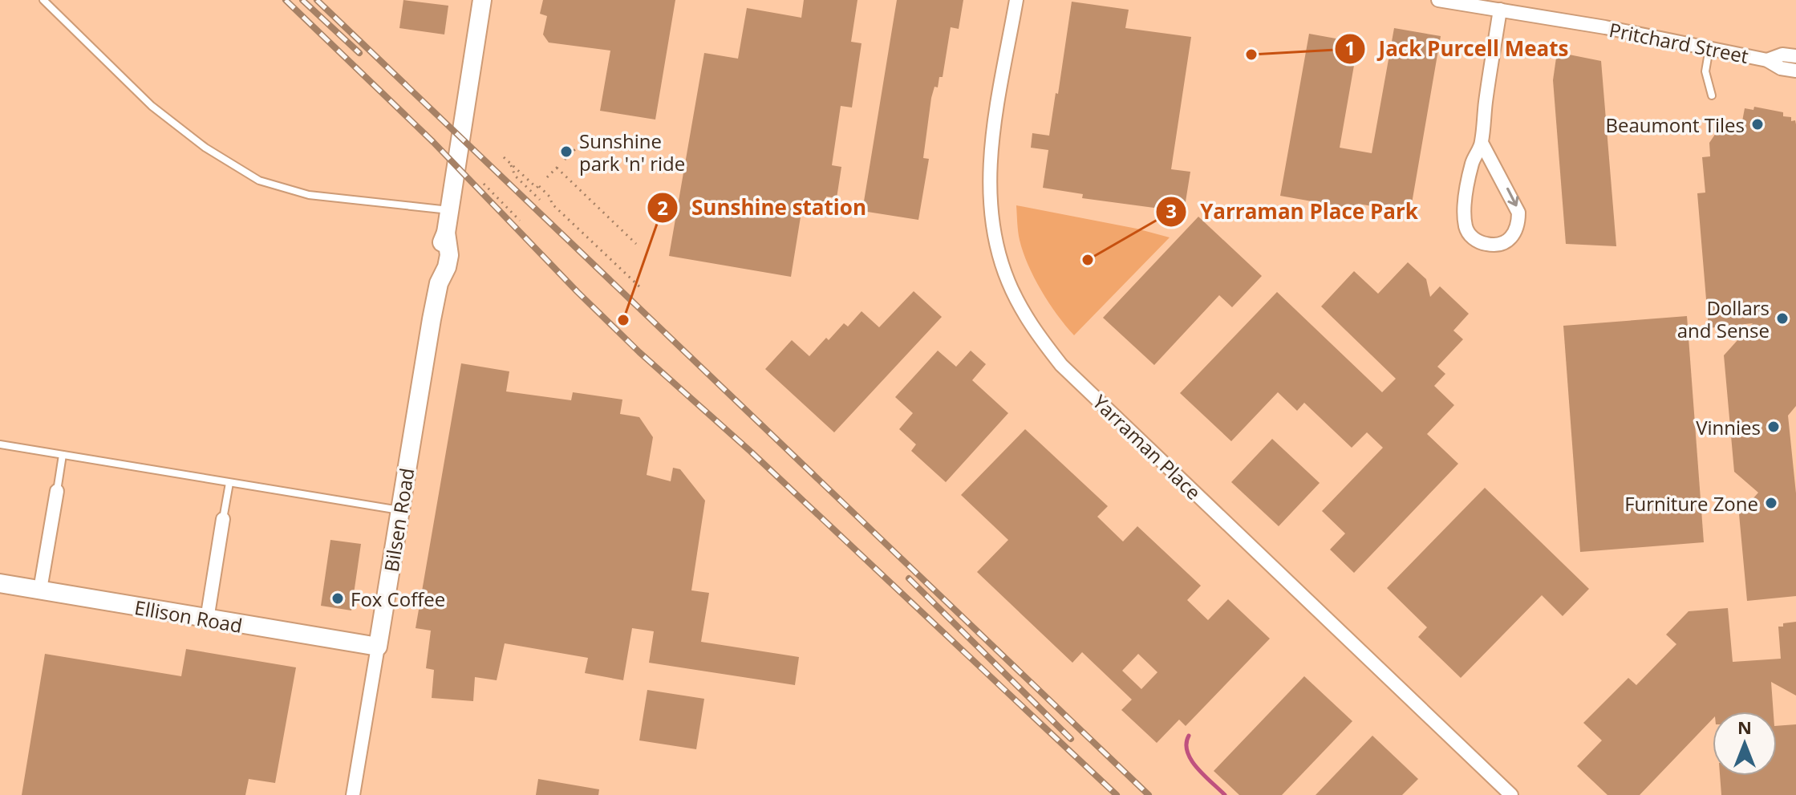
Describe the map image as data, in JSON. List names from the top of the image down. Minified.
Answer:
{"streets":{"street":["Pritchard Street","Yarraman Place","Bilsen Road","Ellison Road"]},"crossings":[["Bilsen Road","Ellison Road"]],"places":["Jack Purcell Meats","Beaumont Tiles","Sunshine park 'n' ride","Yarraman Place Park","Dollars and Sense","Sunshine station","Vinnies","Furniture Zone","Fox Coffee"],"north":"top"}
